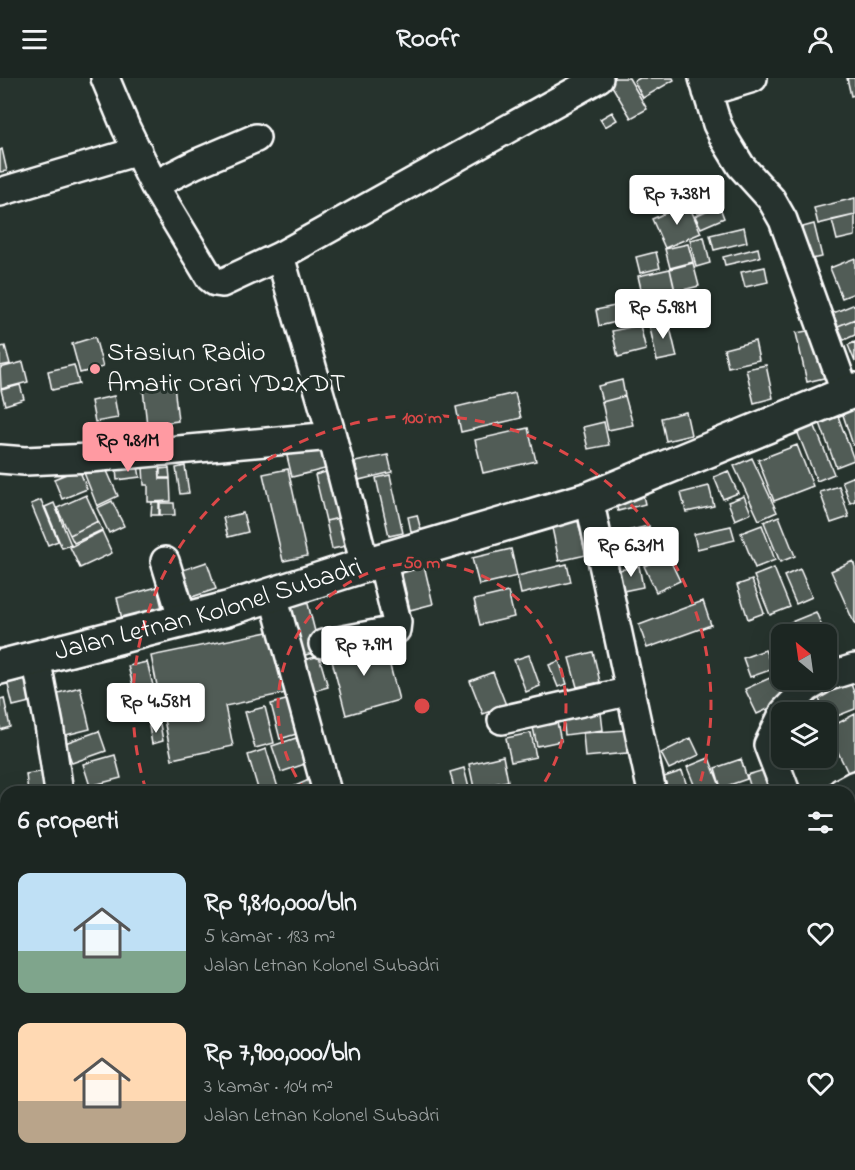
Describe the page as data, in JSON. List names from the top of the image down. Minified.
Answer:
{"streets":{"main road":["Jalan Letnan Kolonel Subadri"]},"places":["Stasiun Radio Amatir Orari YD2XDT"],"north":"top left","page":{"header":"Roofr","price":["Rp 7.38M","Rp 5.98M","Rp 9.81M","Rp 6.31M","Rp 7.9M","Rp 4.58M"],"heading":"6 properti","list":[{"name":"Rp 9,810,000/bln","note":"5 kamar · 183 m² · Jalan Letnan Kolonel Subadri"},{"name":"Rp 7,900,000/bln","note":"3 kamar · 104 m² · Jalan Letnan Kolonel Subadri"}]},"rings":["100 m","50 m"]}
